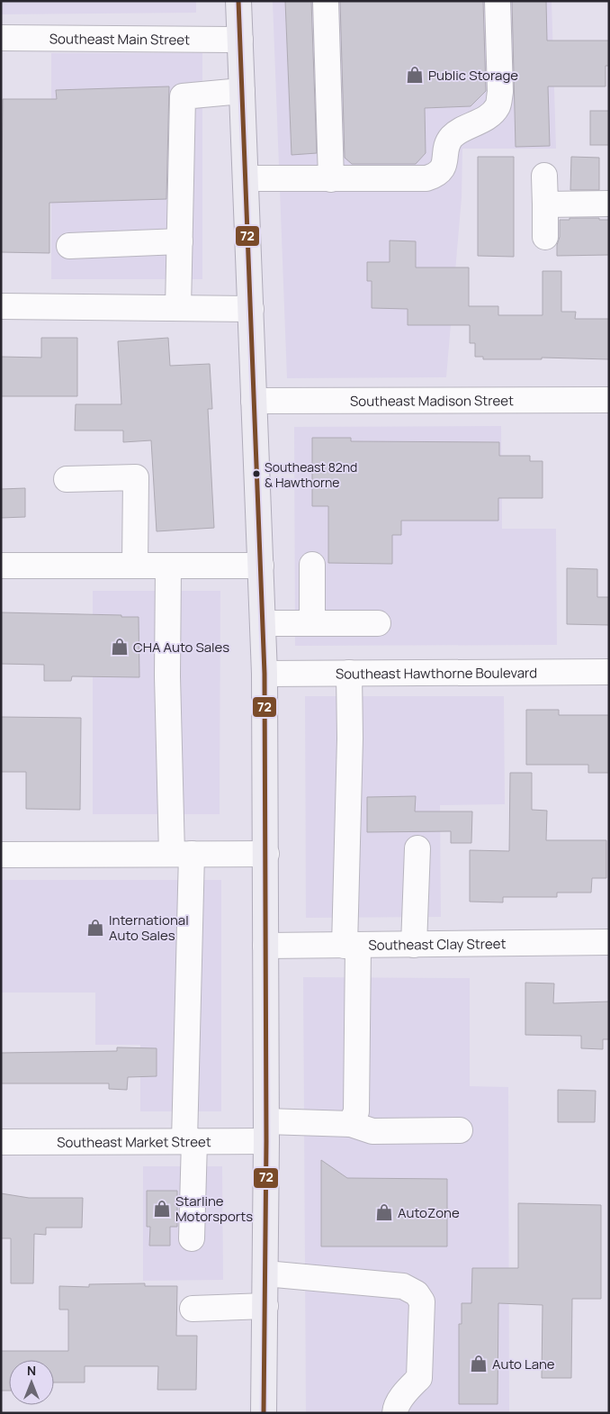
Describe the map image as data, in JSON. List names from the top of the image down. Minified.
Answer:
{"streets":{"street":["Southeast Main Street","Southeast Madison Street","Southeast Hawthorne Boulevard","Southeast Clay Street","Southeast Market Street"]},"places":{"shop":["Public Storage","CHA Auto Sales","International Auto Sales","Starline Motorsports","AutoZone","Auto Lane"],"other":["Southeast 82nd & Hawthorne"]},"lines":["transit line 72"],"north":"top"}
